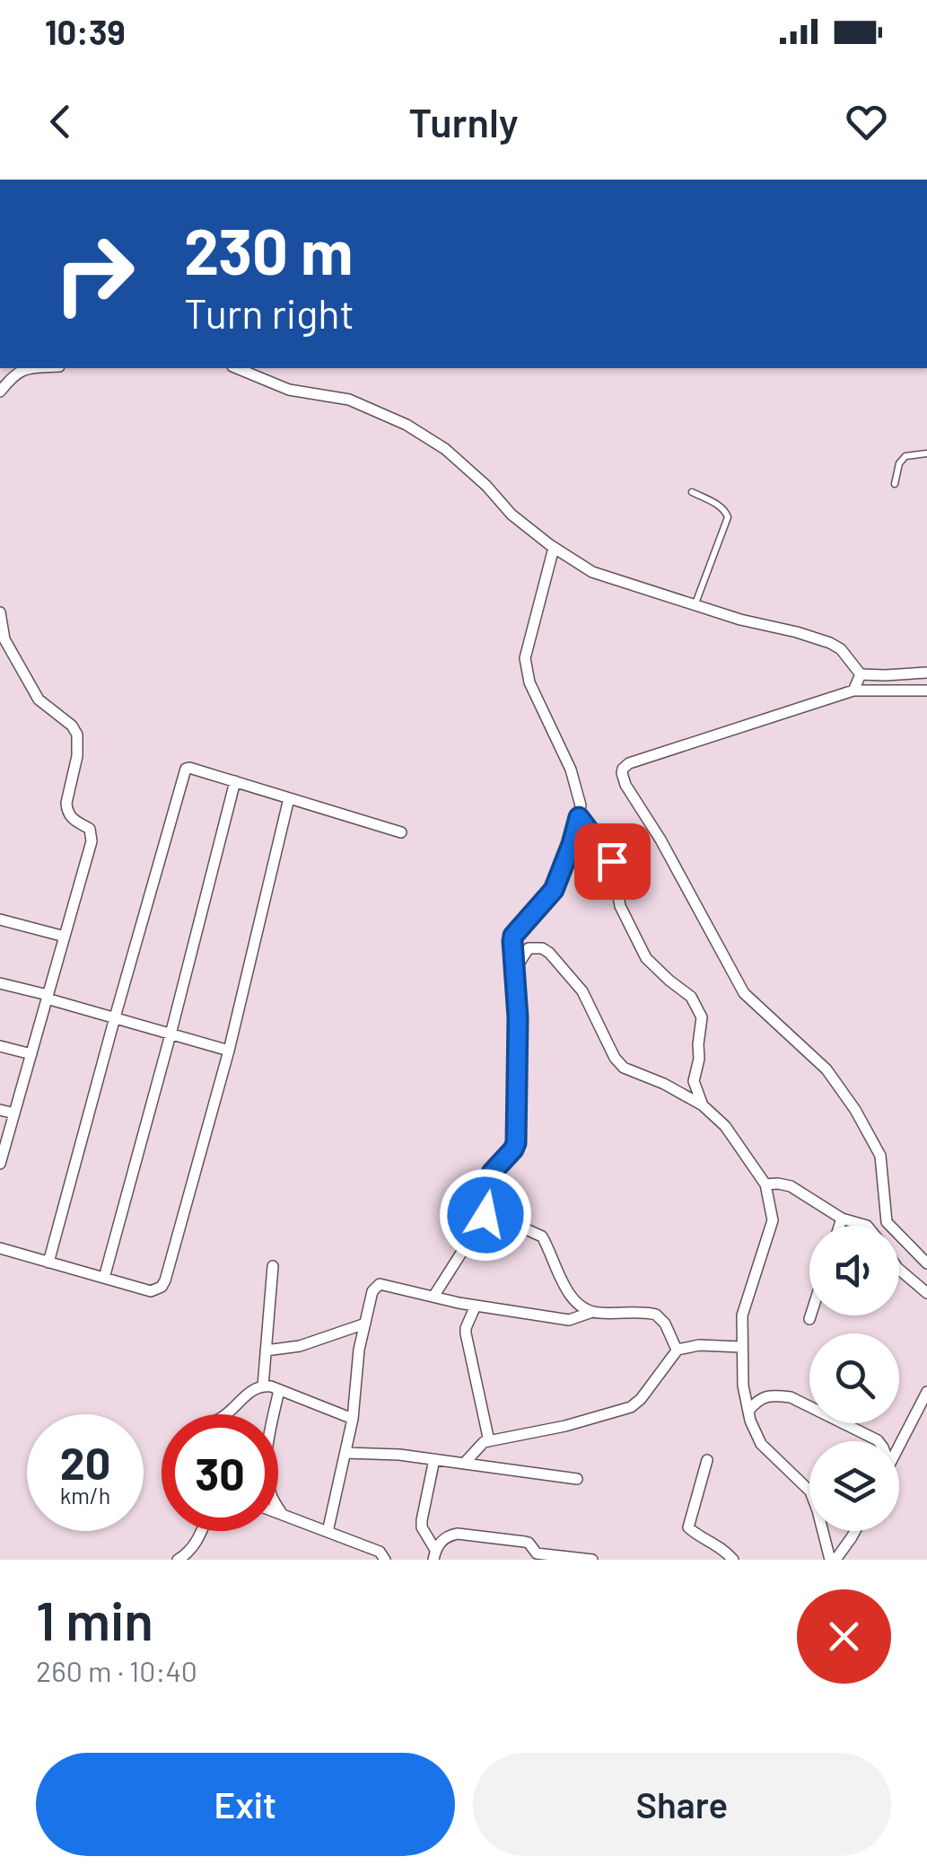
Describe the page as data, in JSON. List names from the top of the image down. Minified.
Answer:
{"page":{"status":"10:39","header":"Turnly","turn":["230 m","Turn right"],"speed":"20 km/h","limit":"30","heading":["1 min","260 m · 10:40"],"buttons":["Exit","Share"]}}
